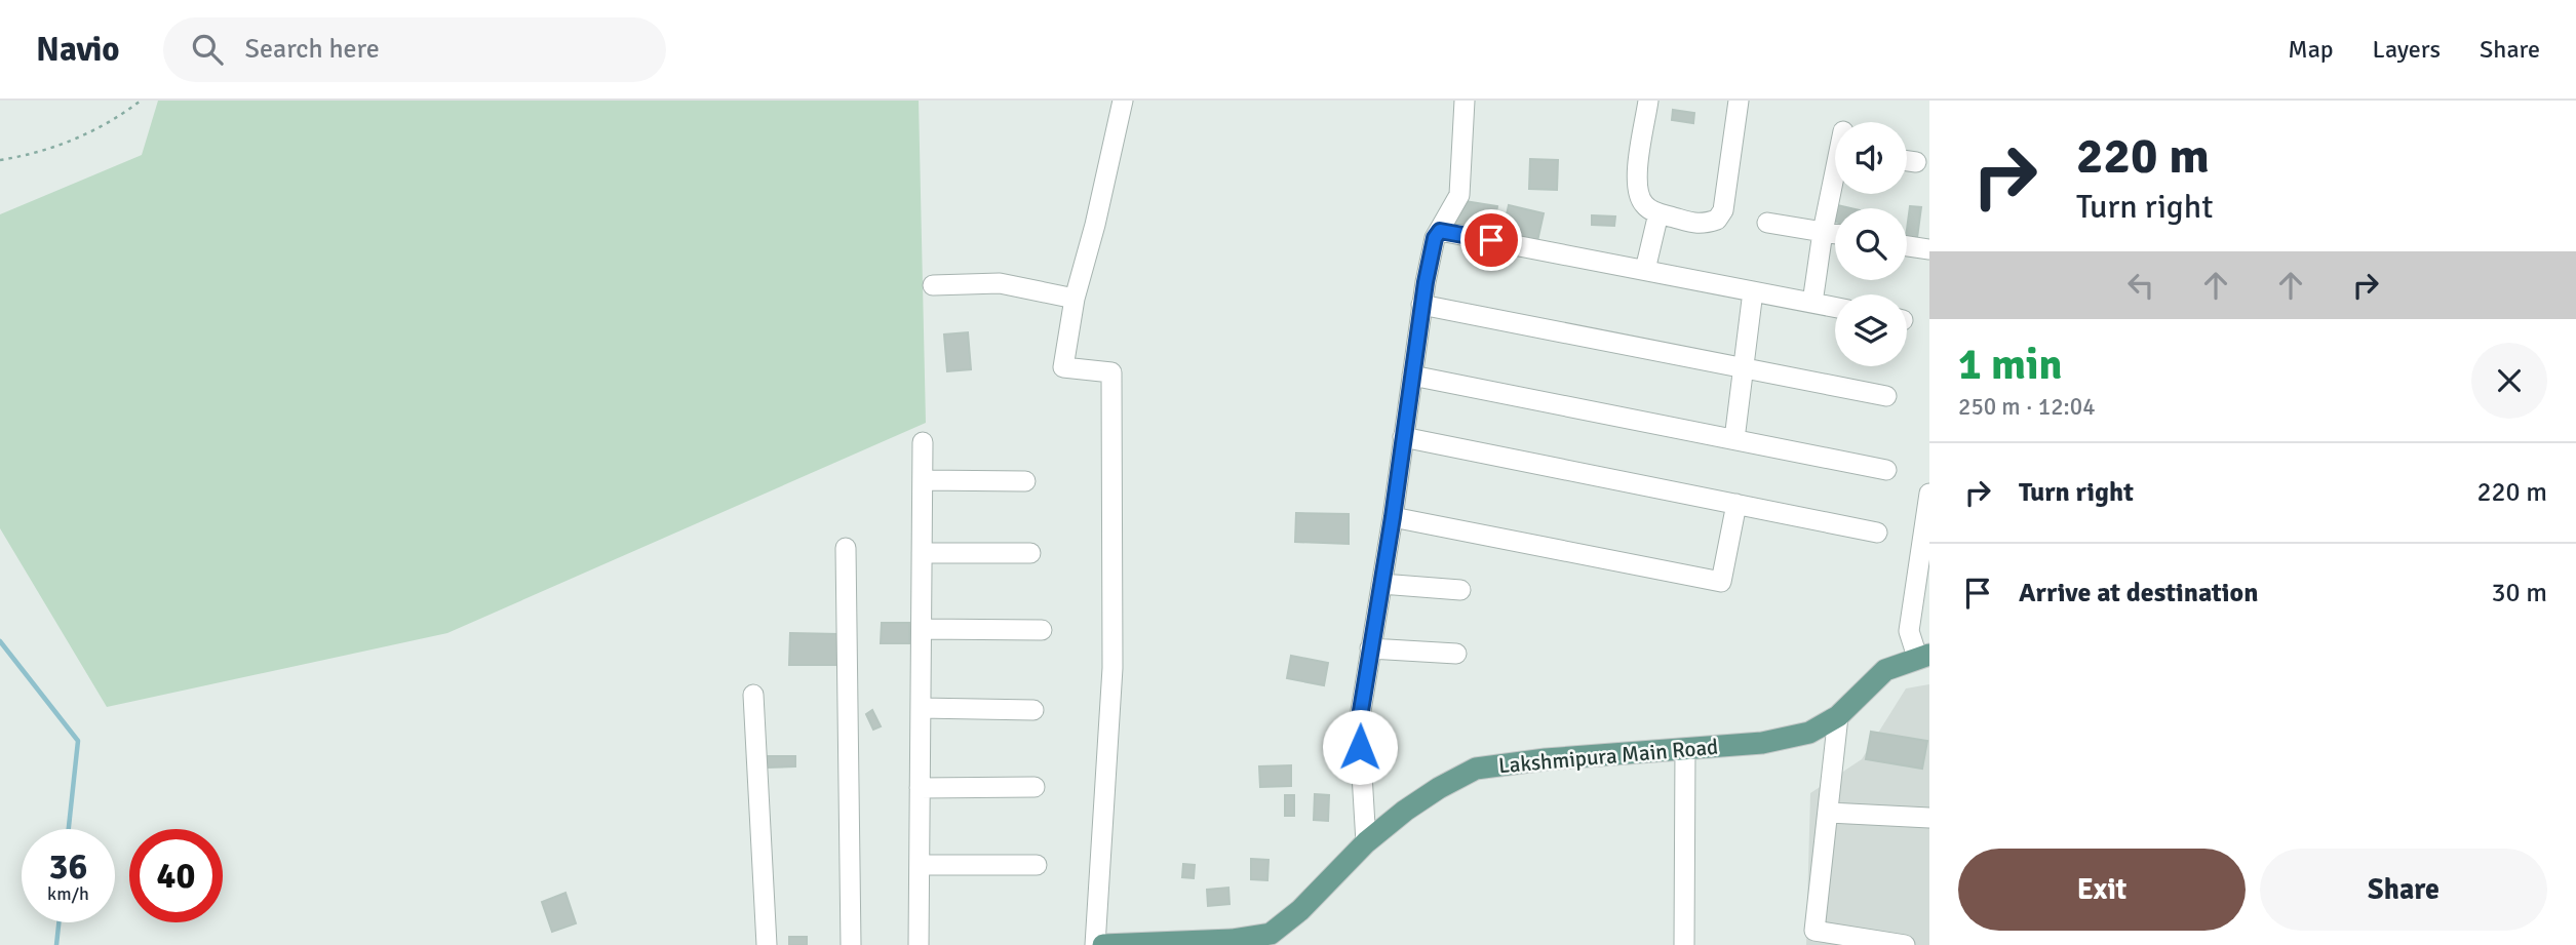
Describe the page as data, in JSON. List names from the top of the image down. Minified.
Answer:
{"streets":{"main road":["Lakshmipura Main Road"]},"page":{"header":"Navio","search":"Search here","nav":["Map","Layers","Share"],"turn":["220 m","Turn right"],"heading":["1 min","250 m · 12:04"],"list":[{"name":"Turn right","value":"220 m"},{"name":"Arrive at destination","value":"30 m"}],"speed":"36 km/h","limit":"40","buttons":["Exit","Share"]}}
